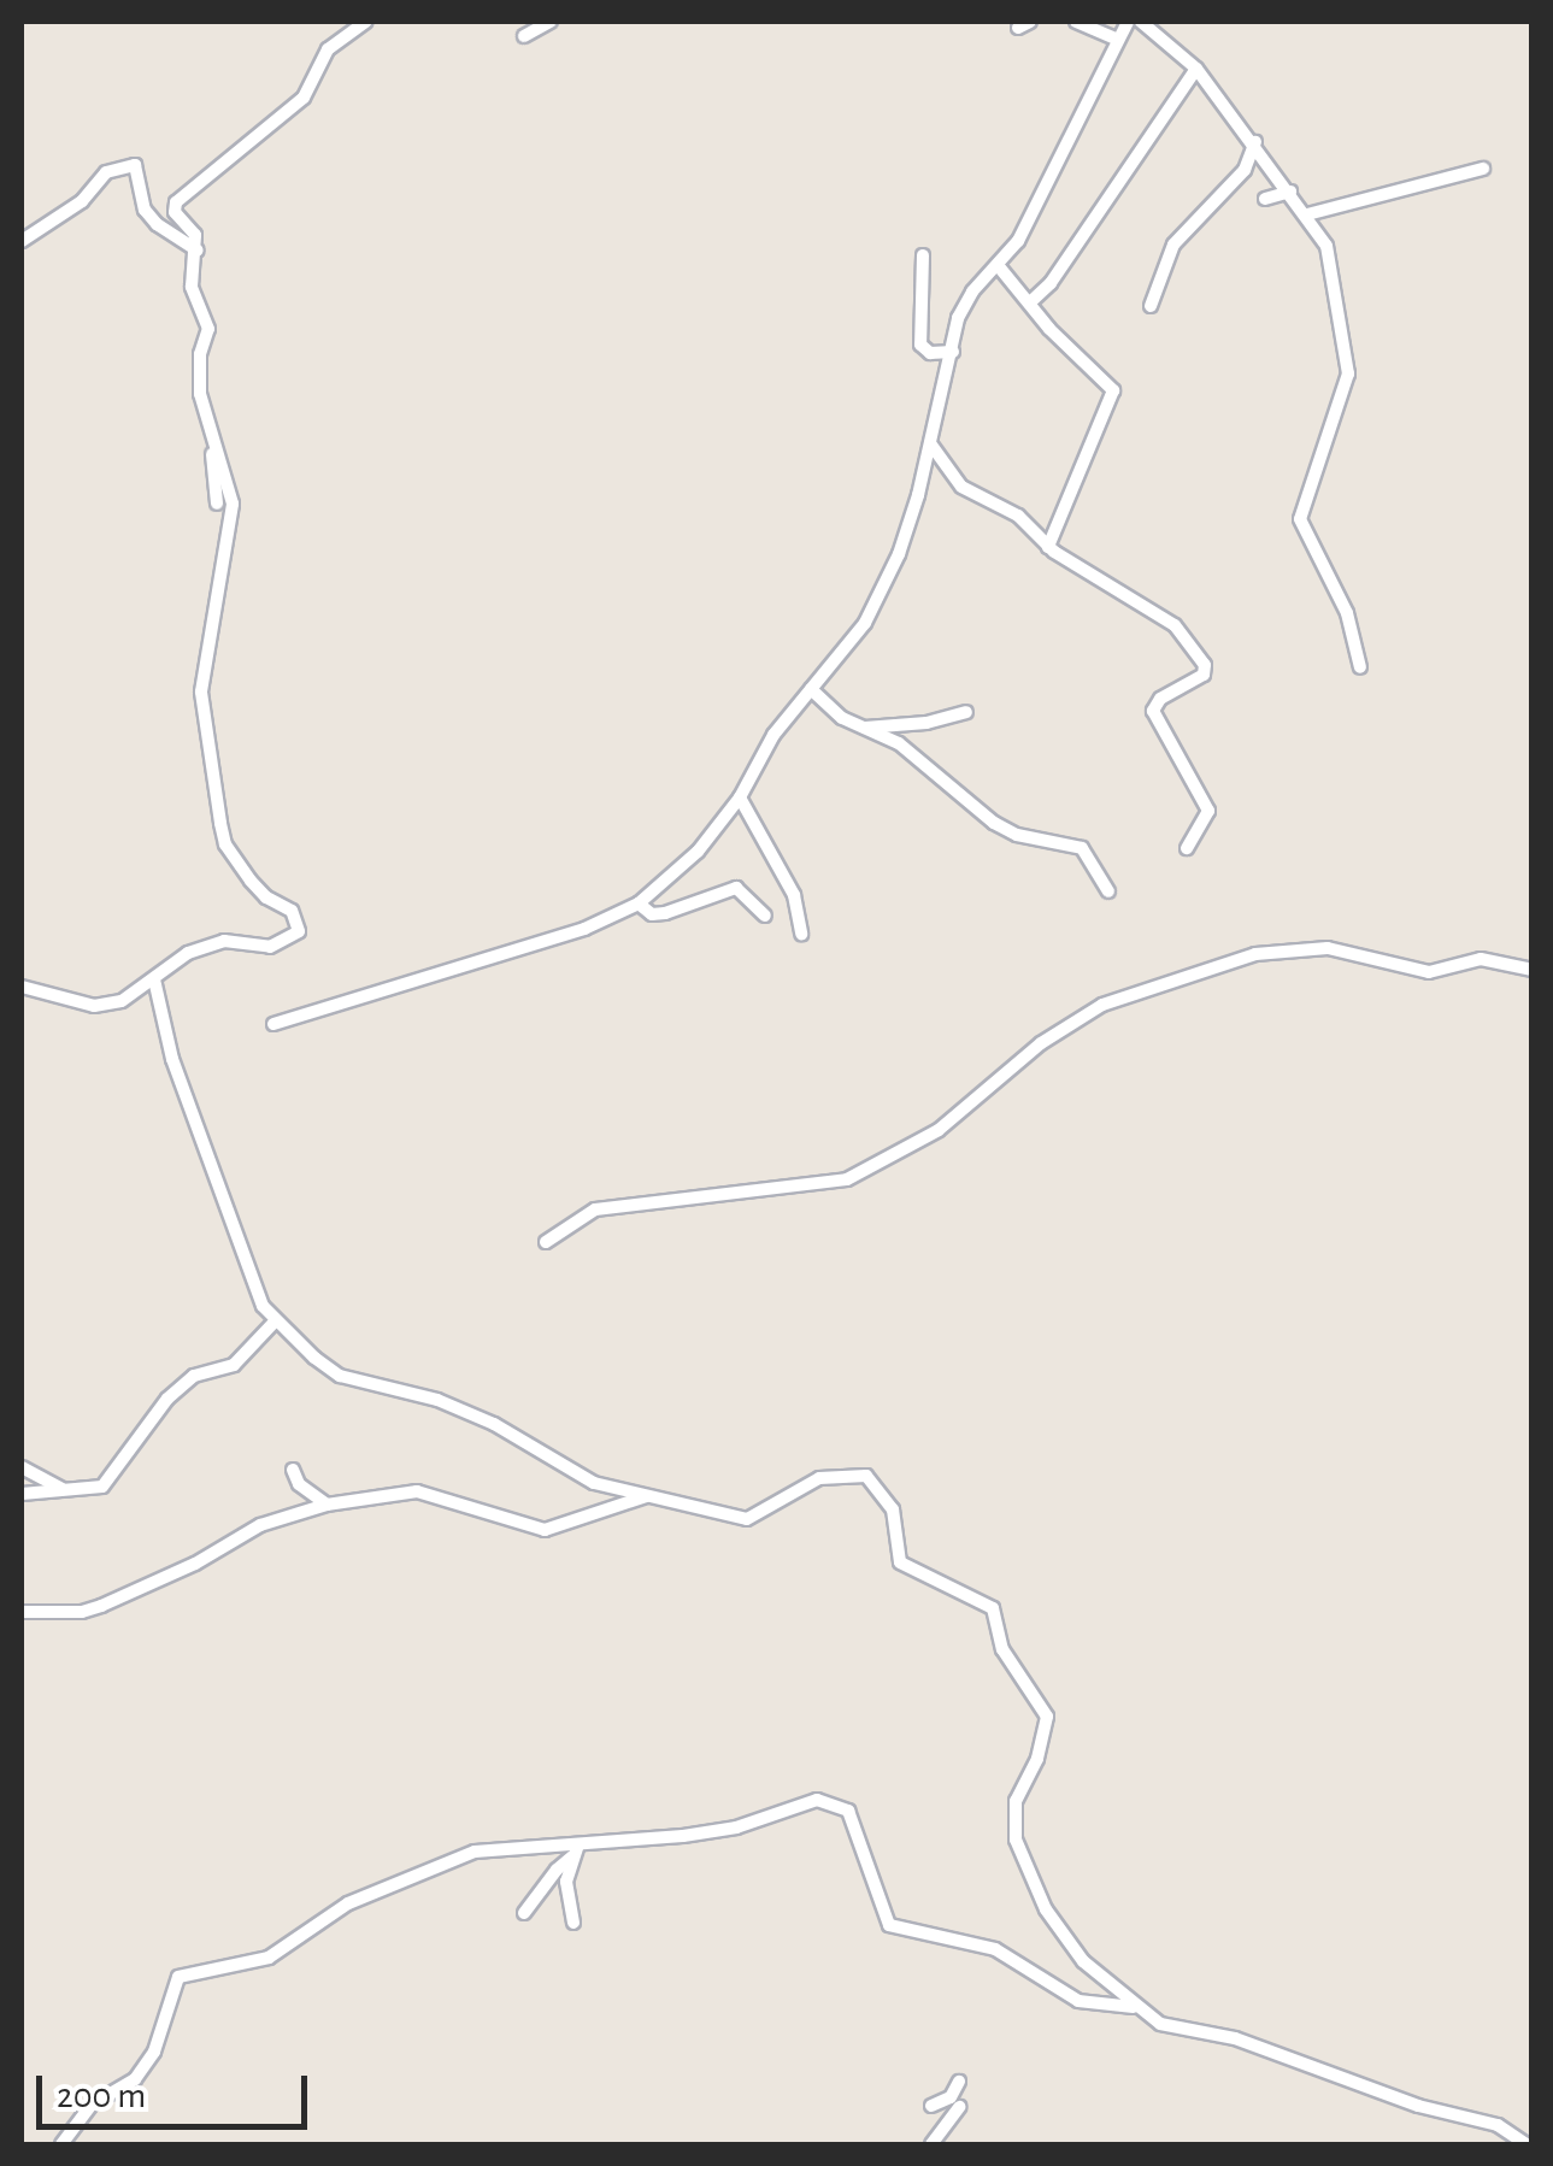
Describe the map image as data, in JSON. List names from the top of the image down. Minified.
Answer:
{"scale_bar":"200 m"}
